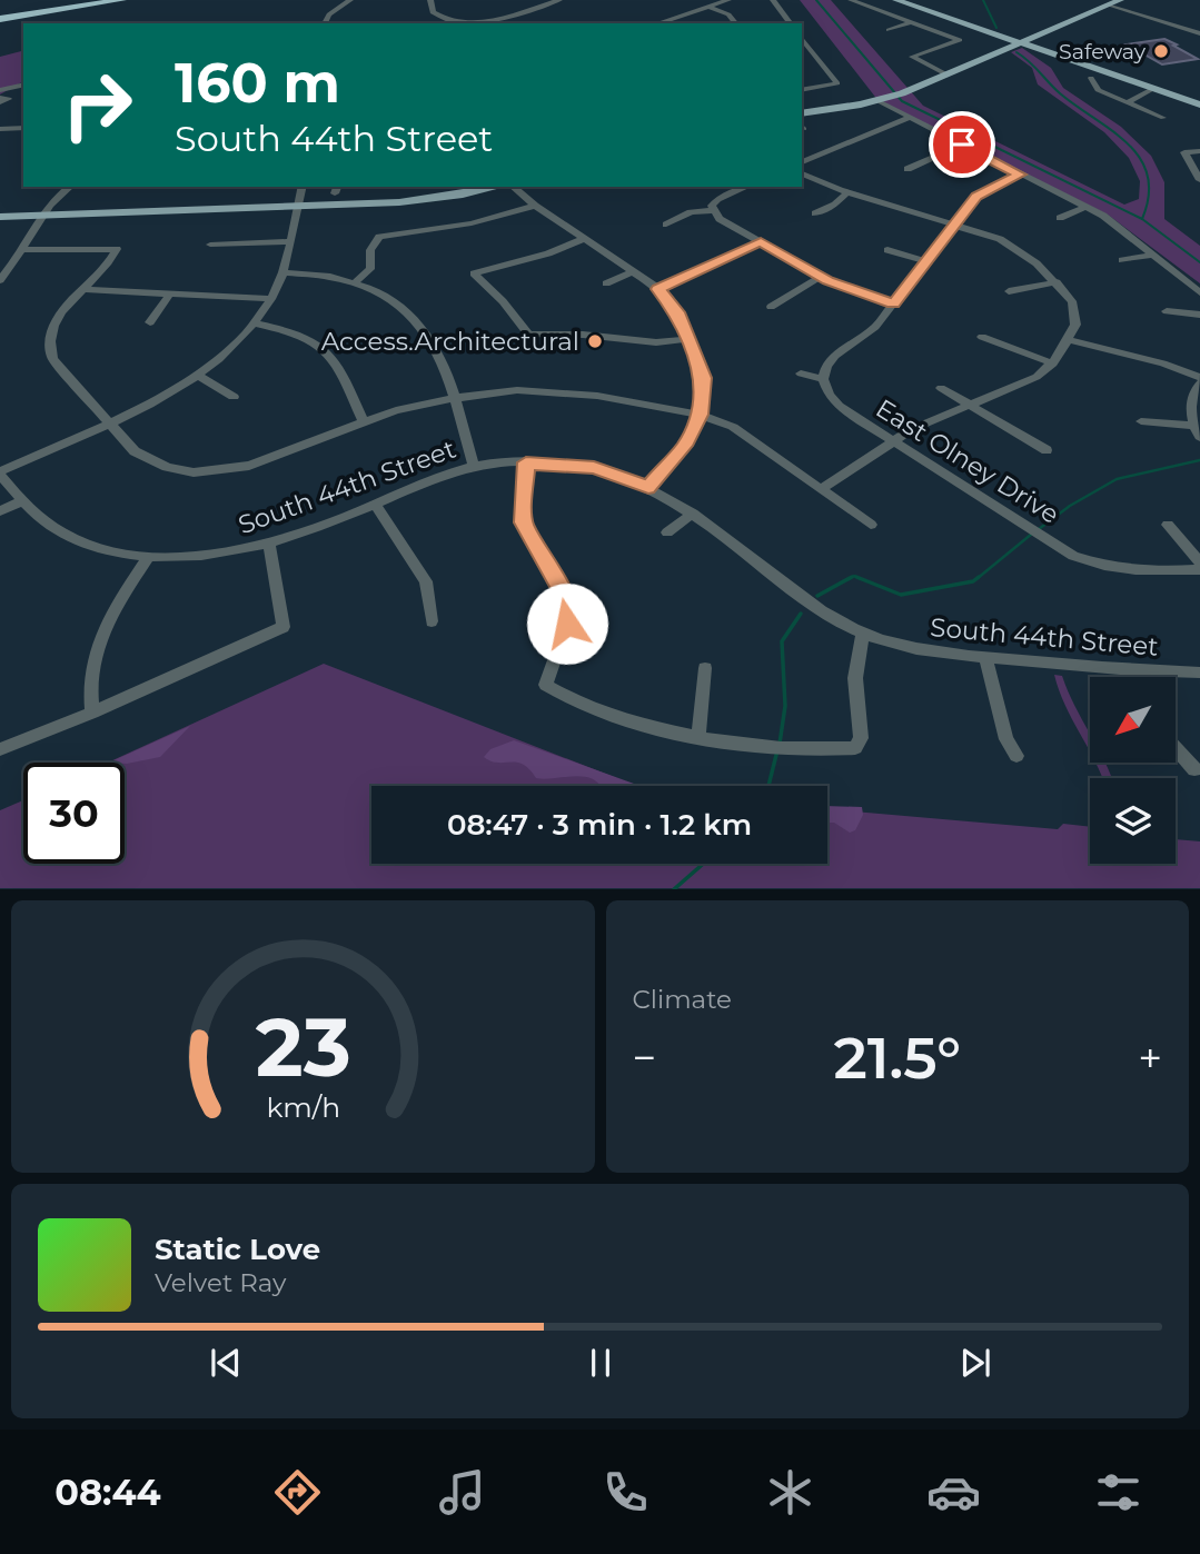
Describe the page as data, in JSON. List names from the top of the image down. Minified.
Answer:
{"streets":{"street":["East Olney Drive","South 44th Street"]},"places":["Safeway","Access.Architectural"],"north":"bottom left","page":{"turn":["160 m","South 44th Street"],"limit":"30","trip":"08:47 · 3 min · 1.2 km","tile":"Climate","heat":["−","21.5°","+"],"song":["Static Love","Velvet Ray"],"tabs":"08:44","gauge":["23","km/h"]}}
